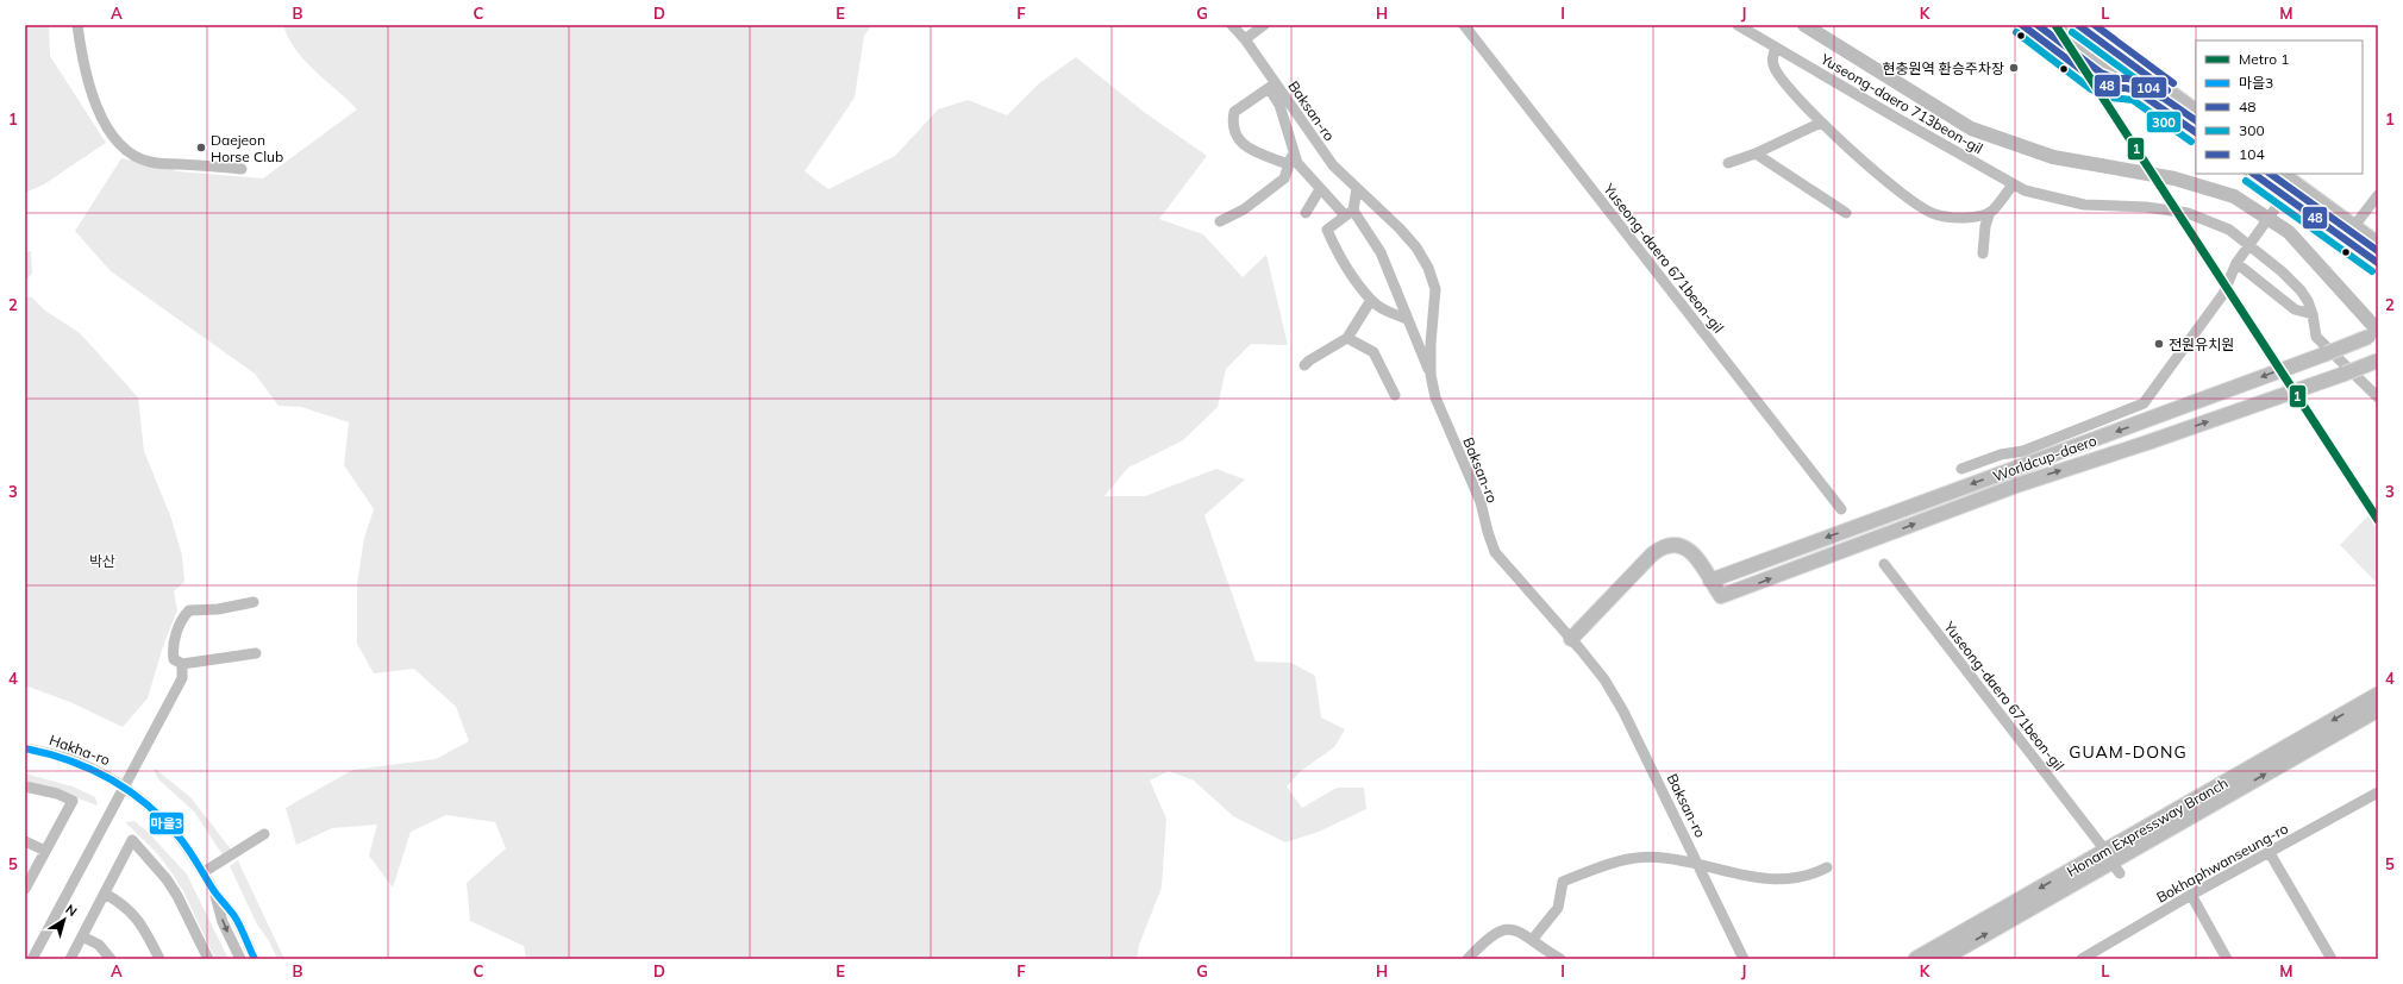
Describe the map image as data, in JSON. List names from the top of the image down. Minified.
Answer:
{"streets":{"highway":["Honam Expressway Branch"],"main road":["Worldcup-daero"],"street":["Yuseong-daero 713beon-gil","Baksan-ro","Yuseong-daero 671beon-gil","Hakha-ro","Bokhaphwanseung-ro"]},"districts":["GUAM-DONG"],"parks":["박산"],"places":["현충원역 환승주차장","Daejeon Horse Club","전원유치원"],"lines":["metro line 1","transit line 48","transit line 104","transit line 300","transit line 마을3"],"legend":["Metro 1","마을3","48","300","104"],"north":"top right","grid":{"columns":["A","B","C","D","E","F","G","H","I","J","K","L","M"],"rows":["1","2","3","4","5"]}}
